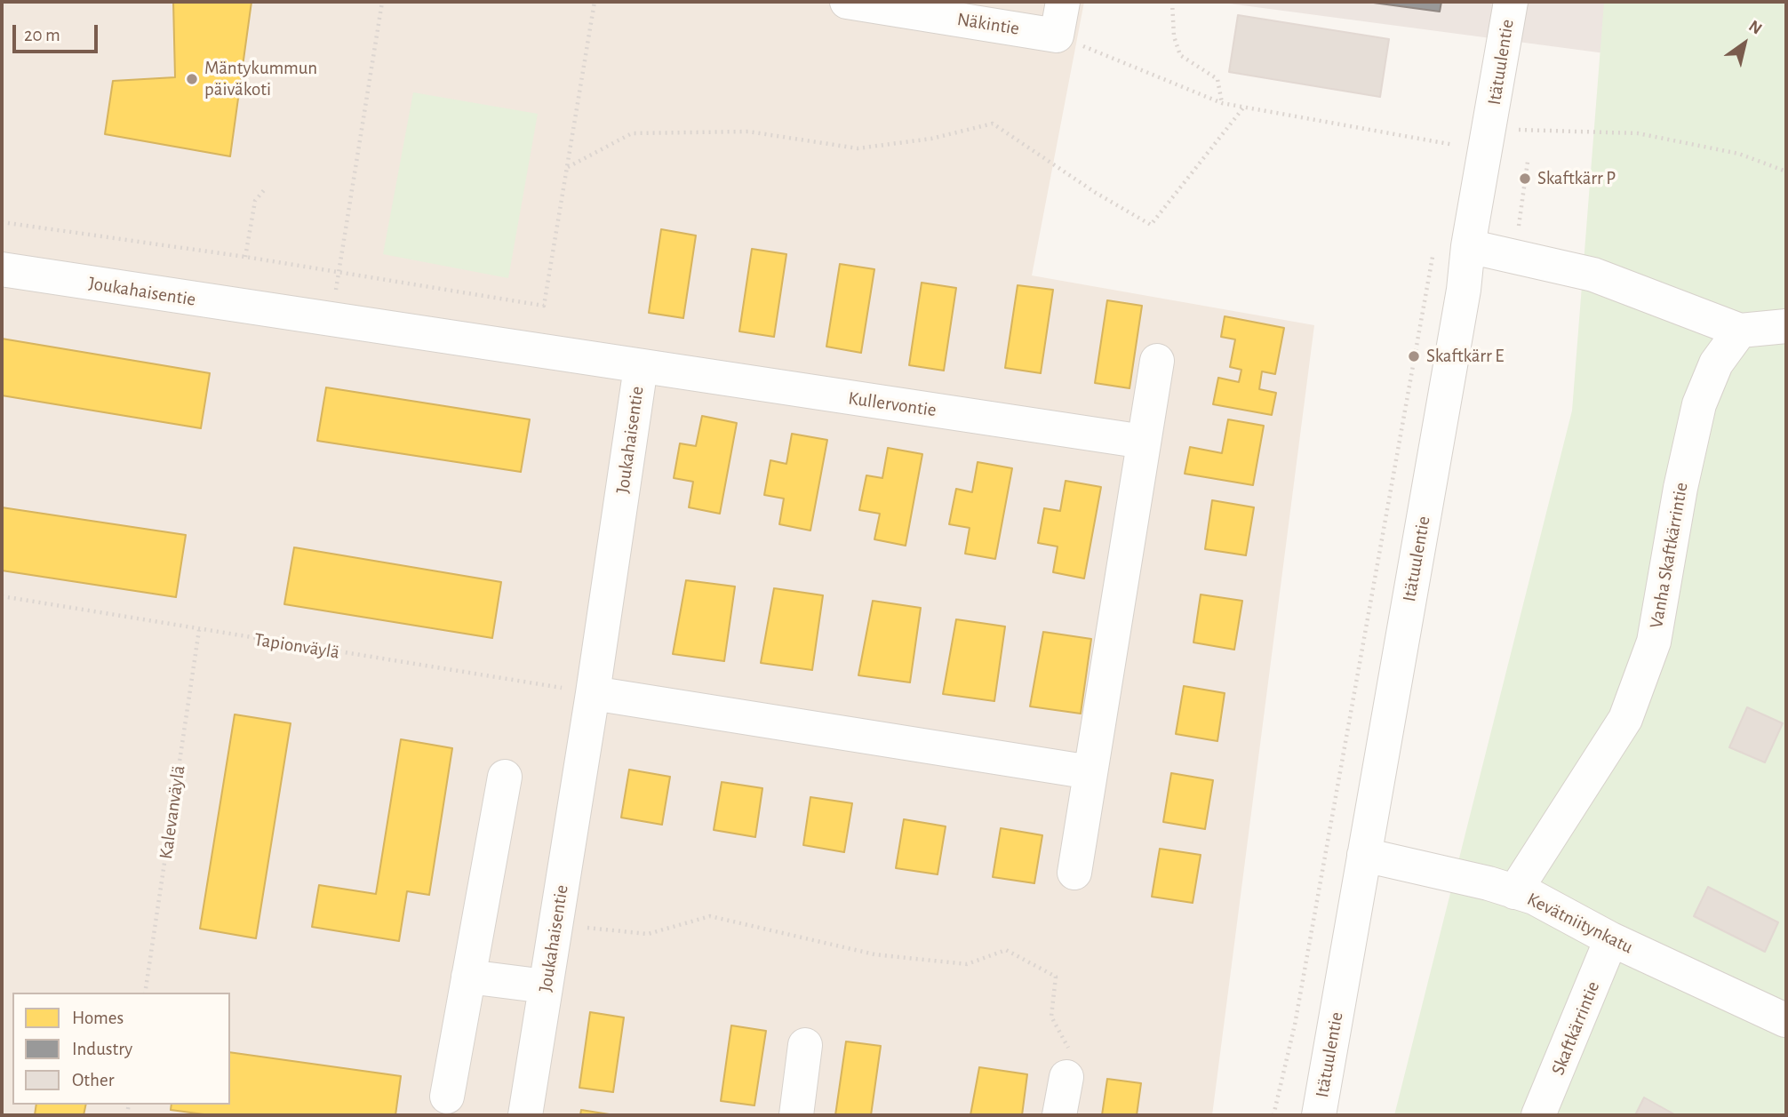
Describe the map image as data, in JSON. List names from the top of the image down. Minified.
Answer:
{"streets":{"street":["Näkintie","Itätuulentie","Joukahaisentie","Kullervontie","Vanha Skaftkärrintie","Kevätniitynkatu","Skaftkärrintie"],"path":["Tapionväylä","Kalevanväylä"]},"crossings":[["Itätuulentie","Kevätniitynkatu"],["Joukahaisentie","Kullervontie"],["Joukahaisentie","Tapionväylä"],["Vanha Skaftkärrintie","Kevätniitynkatu"],["Tapionväylä","Kalevanväylä"],["Kevätniitynkatu","Skaftkärrintie"]],"places":["Mäntykummun päiväkoti","Skaftkärr P","Skaftkärr E"],"legend":["Homes","Industry","Other"],"scale_bar":"20 m","north":"top right"}
